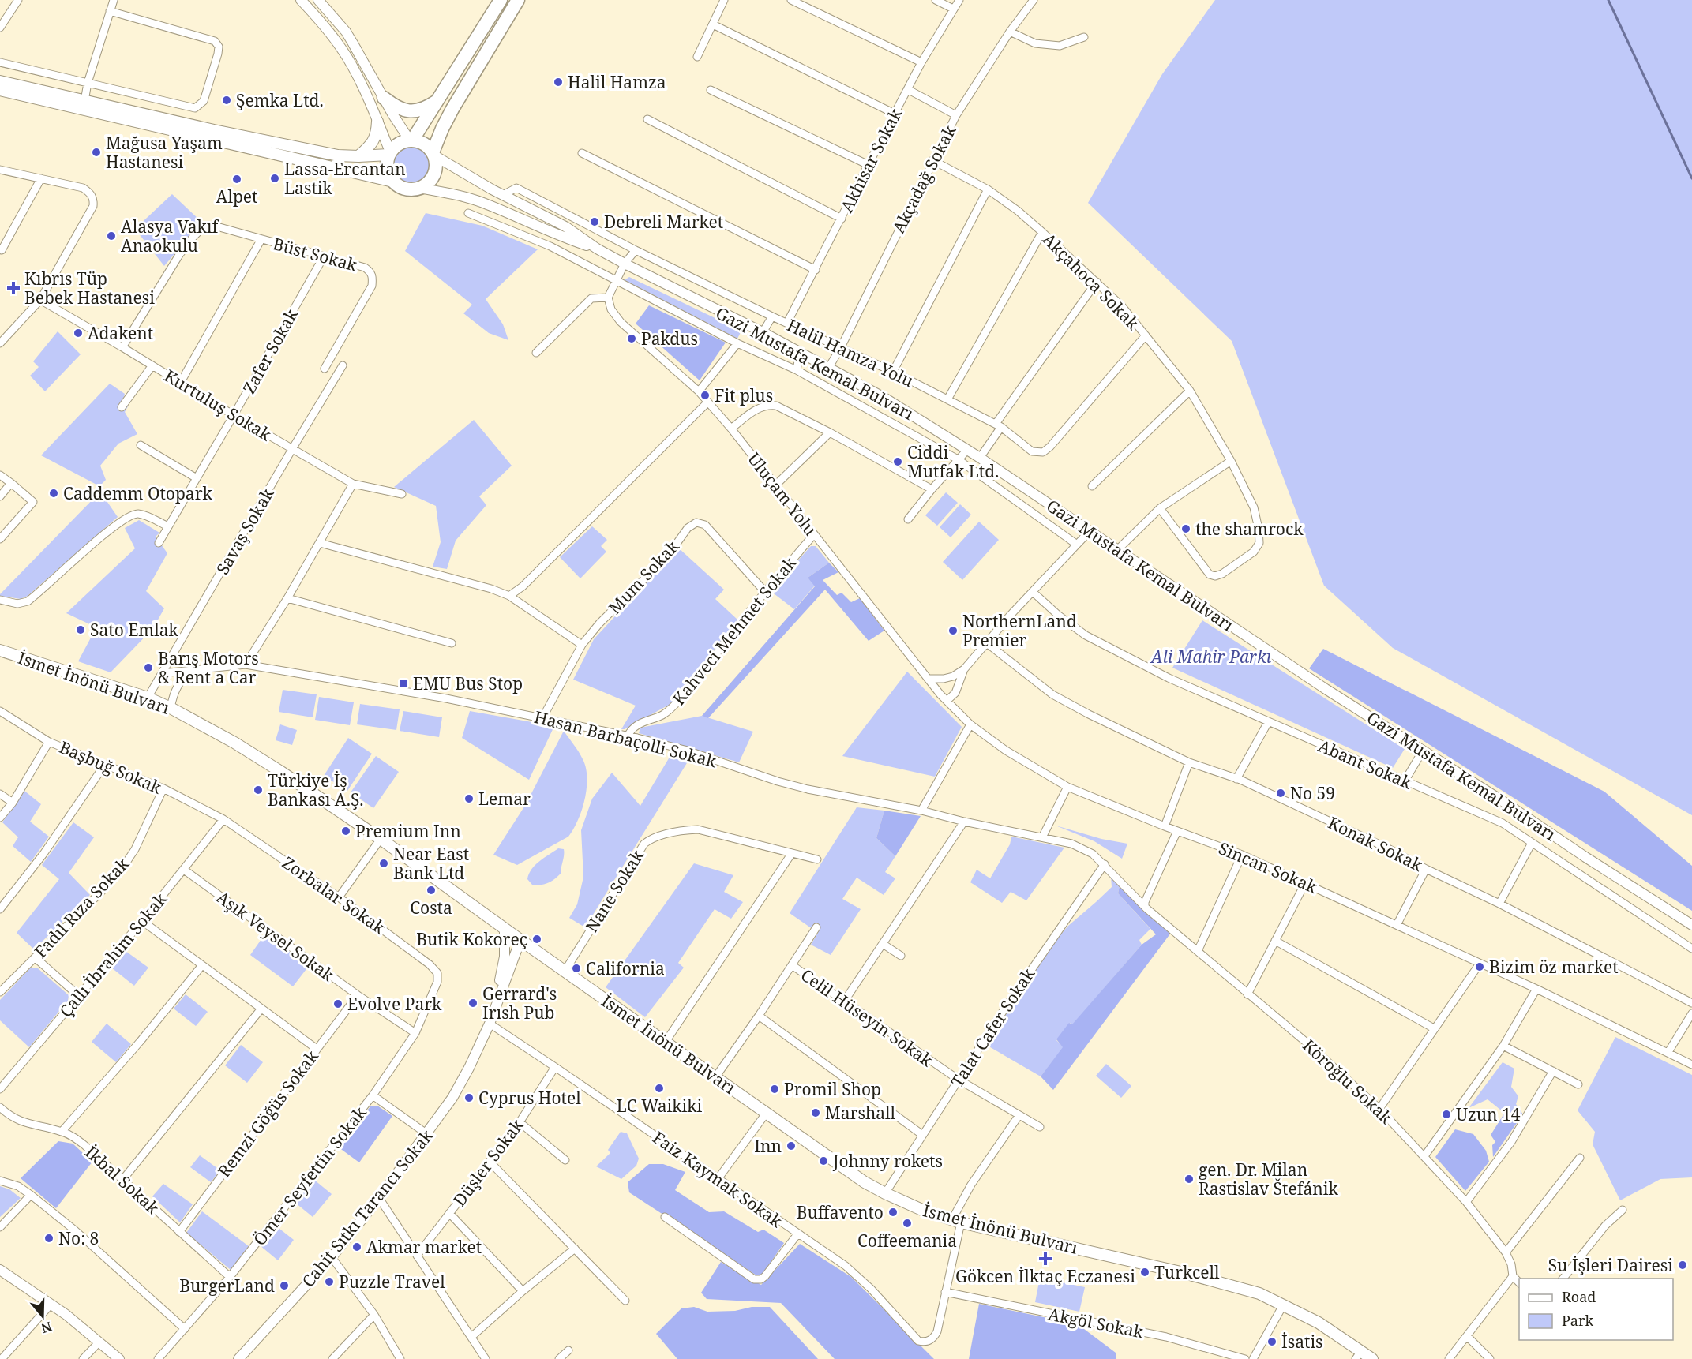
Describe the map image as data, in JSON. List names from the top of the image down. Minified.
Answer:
{"streets":{"main road":["Gazi Mustafa Kemal Bulvarı","İsmet İnönü Bulvarı","Cahit Sıtkı Tarancı Sokak"],"street":["Akhisar Sokak","Akçadağ Sokak","Büst Sokak","Akçahoca Sokak","Zafer Sokak","Halil Hamza Yolu","Kurtuluş Sokak","Uluçam Yolu","Savaş Sokak","Mum Sokak","Kahveci Mehmet Sokak","Hasan Barbaçolli Sokak","Abant Sokak","Başbuğ Sokak","Konak Sokak","Sincan Sokak","Nane Sokak","Zorbalar Sokak","Fadıl Rıza Sokak","Aşık Veysel Sokak","Çallı İbrahim Sokak","Celil Hüseyin Sokak","Talat Cafer Sokak","Köroğlu Sokak","Remzi Göğüs Sokak","Düşler Sokak","Ömer Seyfettin Sokak","Faiz Kaymak Sokak","İkbal Sokak","Akgöl Sokak"]},"crossings":[["Akhisar Sokak","Halil Hamza Yolu"],["Akçadağ Sokak","Akçahoca Sokak"],["Akçadağ Sokak","Halil Hamza Yolu"],["Akçadağ Sokak","Gazi Mustafa Kemal Bulvarı"],["Büst Sokak","Zafer Sokak"],["Büst Sokak","Kurtuluş Sokak"],["Büst Sokak","Savaş Sokak"],["Akçahoca Sokak","Halil Hamza Yolu"],["Zafer Sokak","Kurtuluş Sokak"],["Halil Hamza Yolu","Gazi Mustafa Kemal Bulvarı"],["Kurtuluş Sokak","Savaş Sokak"],["Uluçam Yolu","Kahveci Mehmet Sokak"],["Uluçam Yolu","Sincan Sokak"],["Savaş Sokak","İsmet İnönü Bulvarı"],["Savaş Sokak","Hasan Barbaçolli Sokak"],["Mum Sokak","Kahveci Mehmet Sokak"],["Mum Sokak","Hasan Barbaçolli Sokak"],["Kahveci Mehmet Sokak","Hasan Barbaçolli Sokak"],["İsmet İnönü Bulvarı","Nane Sokak"],["İsmet İnönü Bulvarı","Talat Cafer Sokak"],["İsmet İnönü Bulvarı","Cahit Sıtkı Tarancı Sokak"],["Hasan Barbaçolli Sokak","Talat Cafer Sokak"],["Hasan Barbaçolli Sokak","Köroğlu Sokak"],["Başbuğ Sokak","Zorbalar Sokak"],["Başbuğ Sokak","Fadıl Rıza Sokak"],["Başbuğ Sokak","Çallı İbrahim Sokak"],["Zorbalar Sokak","Çallı İbrahim Sokak"],["Zorbalar Sokak","Ömer Seyfettin Sokak"],["Aşık Veysel Sokak","Çallı İbrahim Sokak"],["Aşık Veysel Sokak","Remzi Göğüs Sokak"],["Aşık Veysel Sokak","Ömer Seyfettin Sokak"],["Celil Hüseyin Sokak","Talat Cafer Sokak"],["Remzi Göğüs Sokak","İkbal Sokak"],["Düşler Sokak","Faiz Kaymak Sokak"],["Ömer Seyfettin Sokak","İkbal Sokak"],["Faiz Kaymak Sokak","Cahit Sıtkı Tarancı Sokak"],["Faiz Kaymak Sokak","Akgöl Sokak"]],"parks":["Ali Mahir Parkı"],"places":{"other":["Halil Hamza","Şemka Ltd.","Mağusa Yaşam Hastanesi","Lassa-Ercantan Lastik","Alpet","Debreli Market","Alasya Vakıf Anaokulu","Adakent","Pakdus","Fit plus","Ciddi Mutfak Ltd.","Caddemm Otopark","the shamrock","Sato Emlak","NorthernLand Premier","Barış Motors & Rent a Car","Türkiye İş Bankası A.Ş.","No 59","Lemar","Premium Inn","Near East Bank Ltd","Costa","Butik Kokoreç","Bizim öz market","California","Gerrard's Irısh Pub","Evolve Park","LC Waikiki","Promil Shop","Cyprus Hotel","Marshall","Uzun 14","Inn","Johnny rokets","gen. Dr. Milan Rastislav Štefánik","Buffavento","Coffeemania","No: 8","Akmar market","Su İşleri Dairesi","Turkcell","Puzzle Travel","BurgerLand","İsatis"],"health":["Kıbrıs Tüp Bebek Hastanesi","Gökcen İlktaç Eczanesi"],"transit":["EMU Bus Stop"]},"legend":["Road","Park"],"north":"bottom"}
